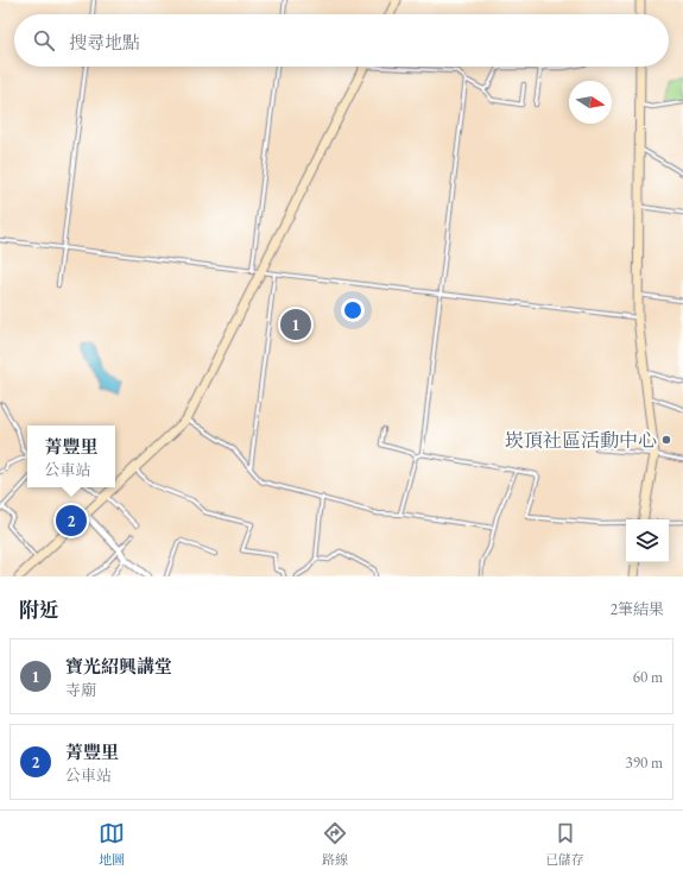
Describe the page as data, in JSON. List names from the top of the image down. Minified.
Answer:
{"places":["崁頂社區活動中心"],"north":"right","page":{"search":"搜尋地點","pins":["1","2"],"popup":["菁豐里","公車站"],"heading":["附近","2筆結果"],"list":[{"mark":"1","name":"寶光紹興講堂","note":"寺廟","value":"60 m"},{"mark":"2","name":"菁豐里","note":"公車站","value":"390 m"}],"nav":["地圖","路線","已儲存"]}}
